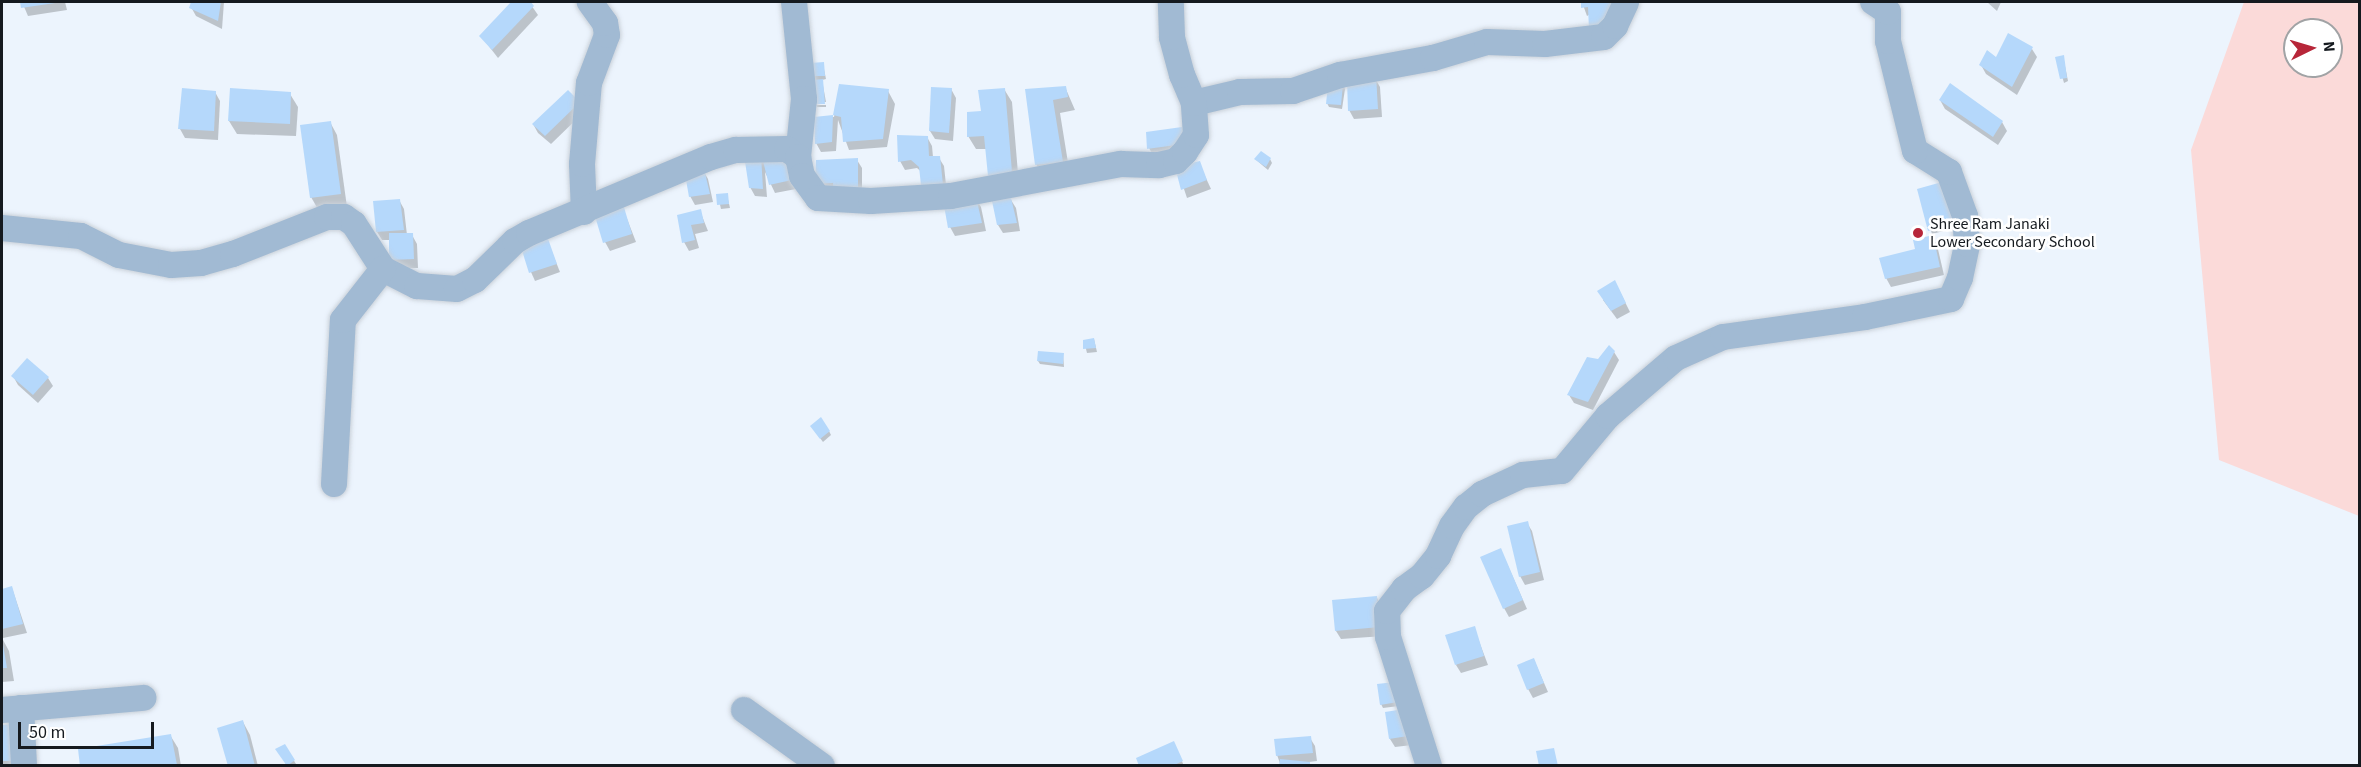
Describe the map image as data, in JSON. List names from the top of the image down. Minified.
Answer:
{"places":["Shree Ram Janaki Lower Secondary School"],"scale_bar":"50 m","north":"right"}
